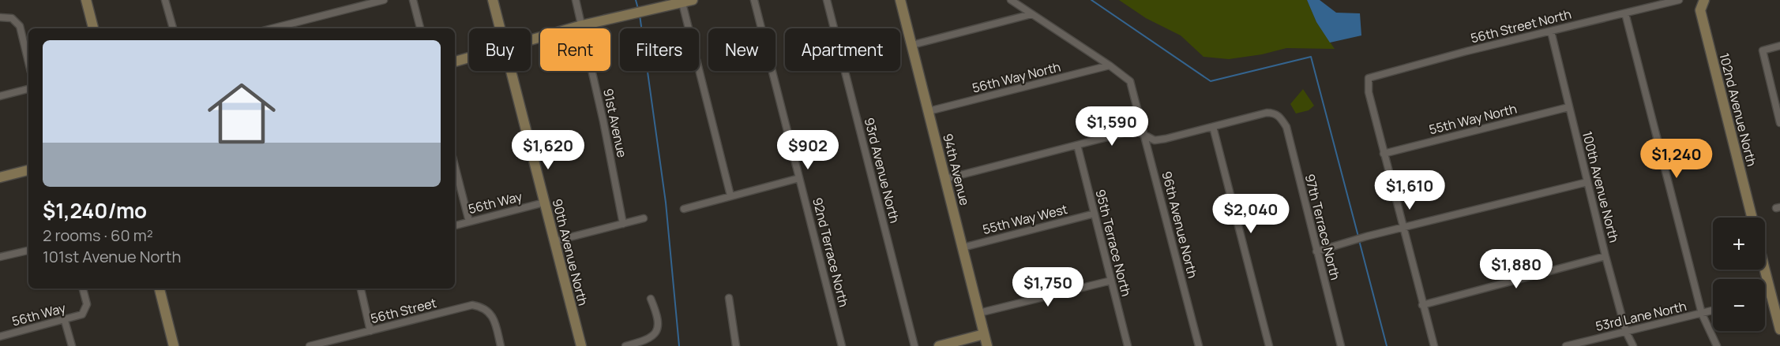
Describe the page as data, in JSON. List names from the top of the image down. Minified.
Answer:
{"streets":{"street":["56th Street North","56th Way North","102nd Avenue North","55th Way North","91st Avenue","94th Avenue","93rd Avenue North","100th Avenue North","56th Way","55th Way West","96th Avenue North","97th Terrace North","95th Terrace North","90th Avenue North","92nd Terrace North","56th Street","53rd Lane North"]},"crossings":[["56th Street North","55th Way North"],["56th Street North","100th Avenue North"],["56th Way North","94th Avenue"],["56th Way North","96th Avenue North"],["55th Way North","100th Avenue North"],["94th Avenue","55th Way West"],["100th Avenue North","53rd Lane North"],["56th Way","90th Avenue North"],["55th Way West","95th Terrace North"]],"page":{"chip":["Buy","Rent","Filters","New","Apartment"],"list":[{"name":"$1,240/mo","note":"2 rooms · 60 m² · 101st Avenue North"}],"price":["$1,590","$1,620","$902","$1,240","$1,610","$2,040","$1,880","$1,750"],"map_buttons":["+","−"]}}
